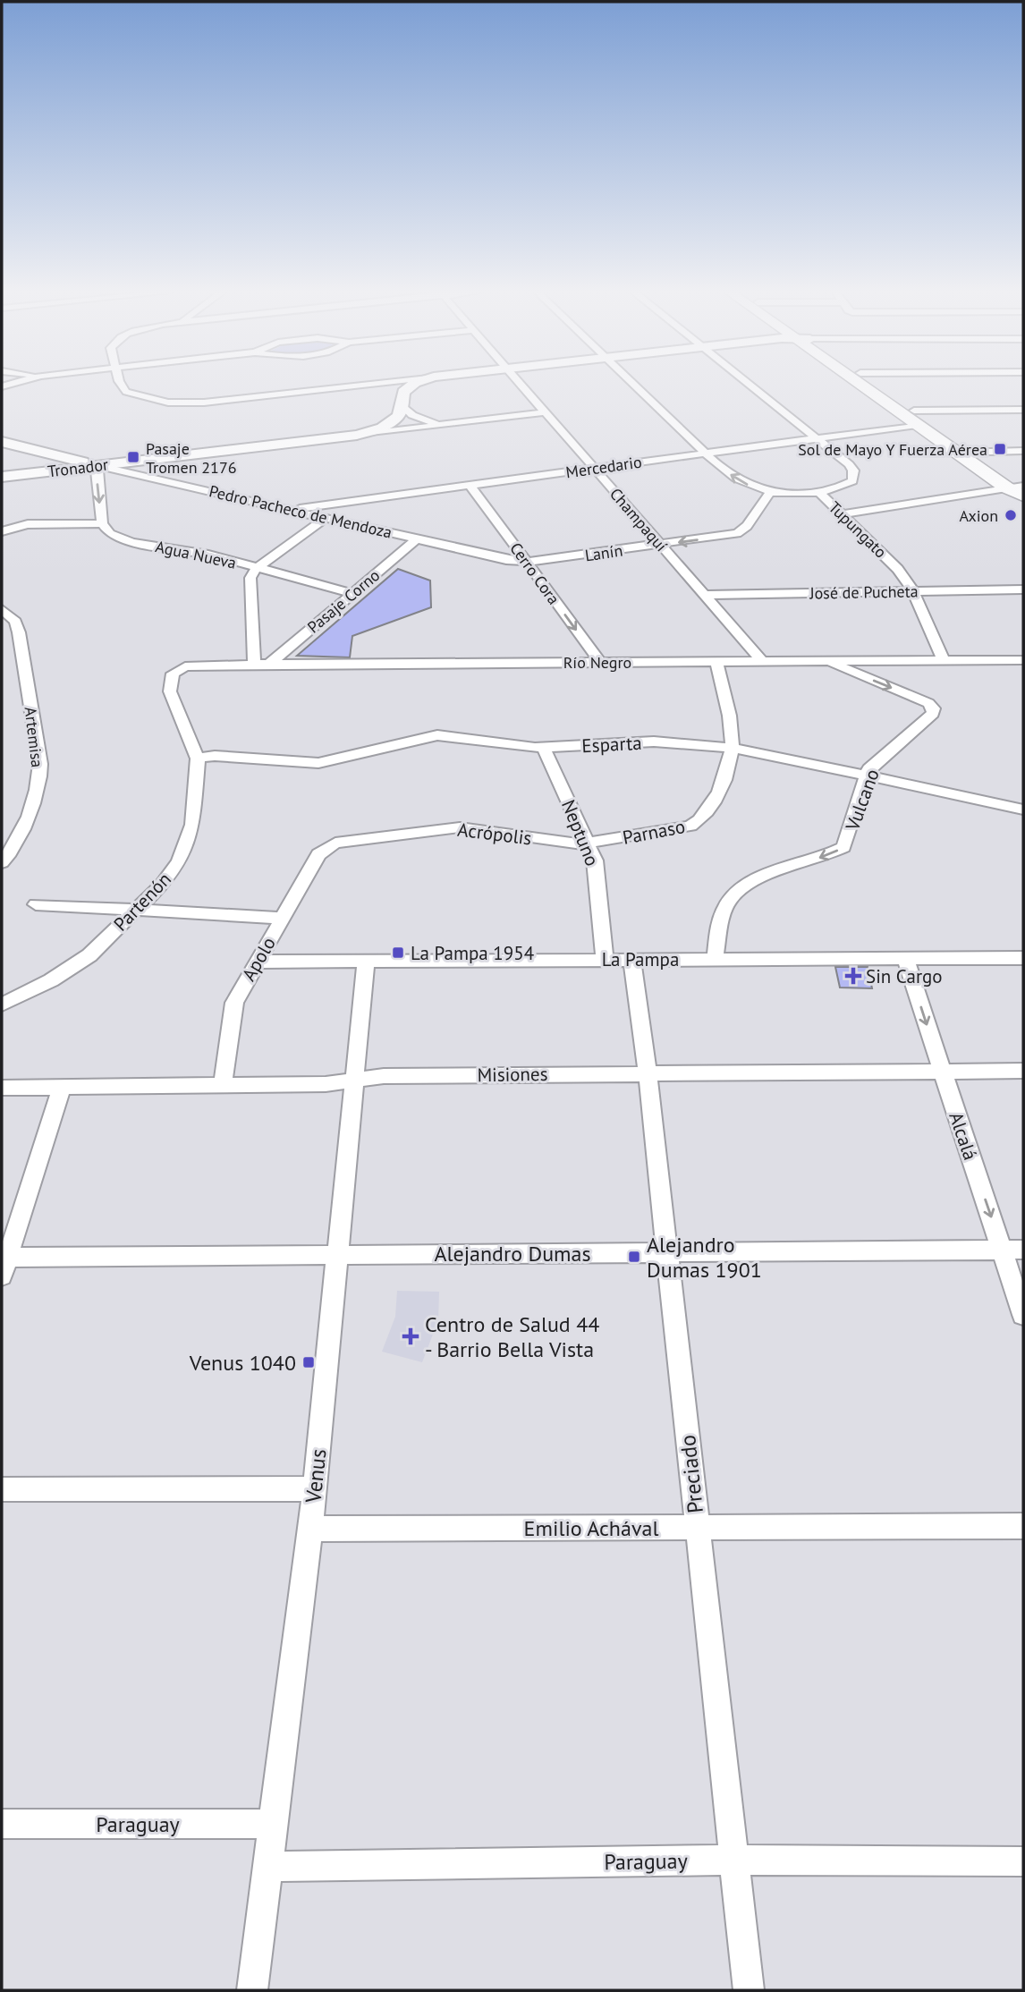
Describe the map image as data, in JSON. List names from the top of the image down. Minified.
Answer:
{"streets":{"main road":["Tronador","Pedro Pacheco de Mendoza"],"street":["Mercedario","Champaquí","Tupungato","Lanín","Agua Nueva","Cerro Cora","José de Pucheta","Pasaje Corno","Río Negro","Artemisa","Esparta","Vulcano","Parnaso","Neptuno","Acrópolis","Partenón","Apolo","La Pampa","Misiones","Alcalá","Alejandro Dumas","Preciado","Venus","Emilio Achával","Paraguay"]},"crossings":[["Mercedario","Pedro Pacheco de Mendoza"],["Mercedario","Champaquí"],["Mercedario","Tupungato"],["Mercedario","Cerro Cora"],["Tronador","Pedro Pacheco de Mendoza"],["Pedro Pacheco de Mendoza","Lanín"],["Pedro Pacheco de Mendoza","Cerro Cora"],["Pedro Pacheco de Mendoza","Pasaje Corno"],["Champaquí","Lanín"],["Champaquí","José de Pucheta"],["Champaquí","Río Negro"],["Tupungato","José de Pucheta"],["Tupungato","Río Negro"],["Lanín","Cerro Cora"],["Agua Nueva","Pasaje Corno"],["Cerro Cora","Río Negro"],["Pasaje Corno","Río Negro"],["Río Negro","Vulcano"],["Río Negro","Parnaso"],["Río Negro","Partenón"],["Esparta","Vulcano"],["Esparta","Parnaso"],["Esparta","Neptuno"],["Esparta","Partenón"],["Vulcano","La Pampa"],["Parnaso","Neptuno"],["Parnaso","Acrópolis"],["Neptuno","Acrópolis"],["Neptuno","La Pampa"],["Acrópolis","Apolo"],["Apolo","La Pampa"],["Apolo","Misiones"],["La Pampa","Alcalá"],["La Pampa","Preciado"],["La Pampa","Venus"],["Misiones","Alcalá"],["Misiones","Preciado"],["Misiones","Venus"],["Alcalá","Alejandro Dumas"],["Alejandro Dumas","Preciado"],["Alejandro Dumas","Venus"],["Preciado","Emilio Achával"],["Preciado","Paraguay"],["Venus","Emilio Achával"],["Venus","Paraguay"]],"one_way":["Lanín","Cerro Cora","Alcalá"],"places":{"transit":["Sol de Mayo Y Fuerza Aérea","Pasaje Tromen 2176","La Pampa 1954","Alejandro Dumas 1901","Venus 1040"],"other":["Axion"],"health":["Sin Cargo","Centro de Salud 44 - Barrio Bella Vista"]}}
